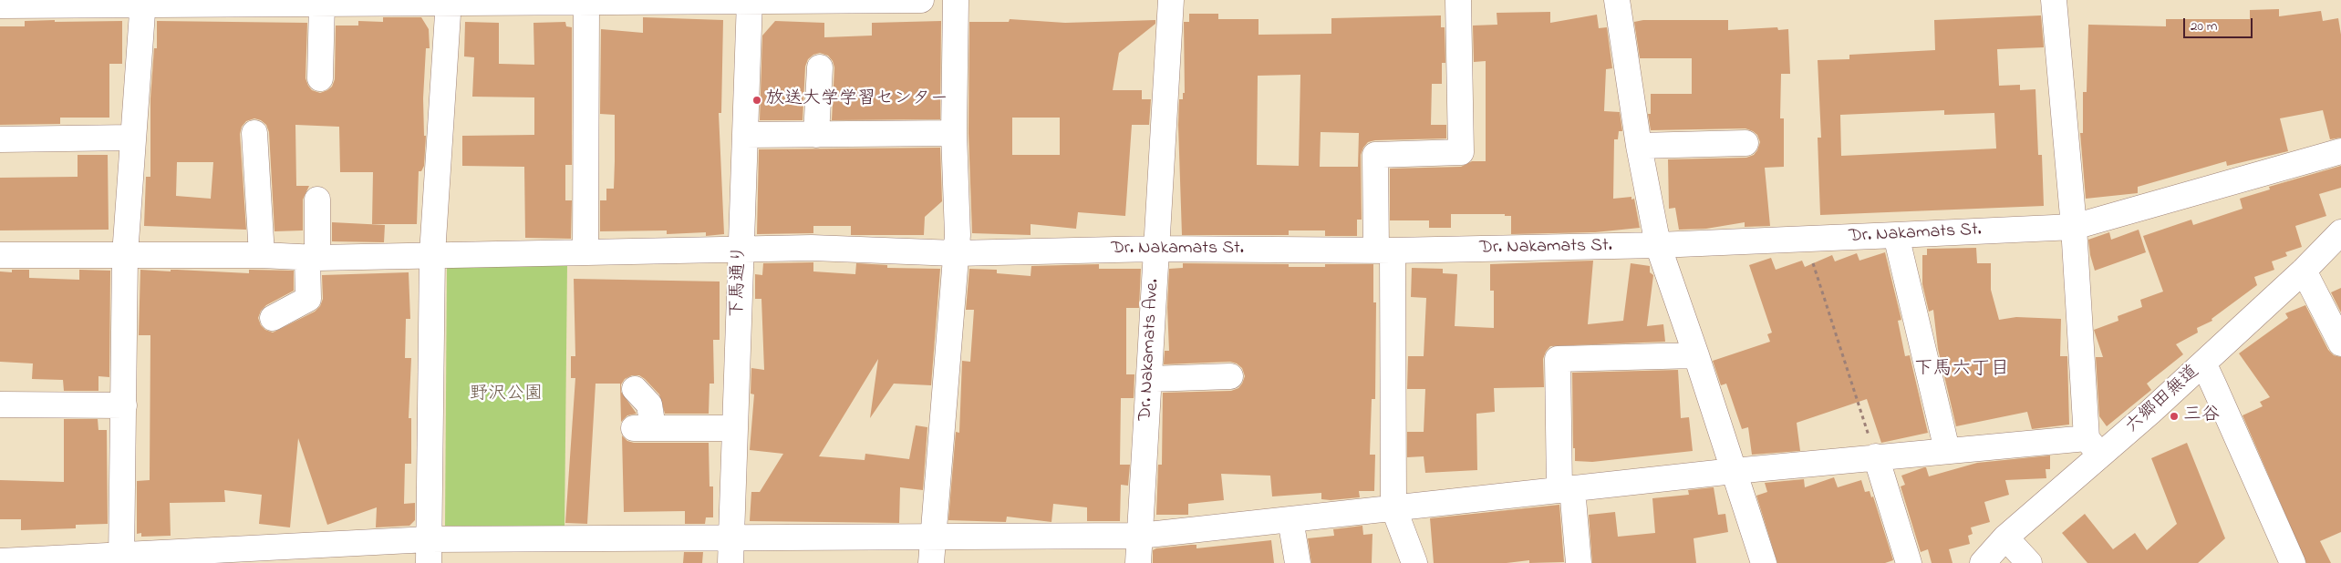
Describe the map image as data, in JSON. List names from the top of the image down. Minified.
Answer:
{"streets":{"street":["Dr. Nakamats St.","下馬通り","Dr. Nakamats Ave.","六郷田無道"]},"crossings":[["Dr. Nakamats St.","下馬通り"],["Dr. Nakamats St.","Dr. Nakamats Ave."]],"districts":["下馬六丁目"],"parks":["野沢公園"],"places":["放送大学学習センター","三谷"],"scale_bar":"20 m"}
